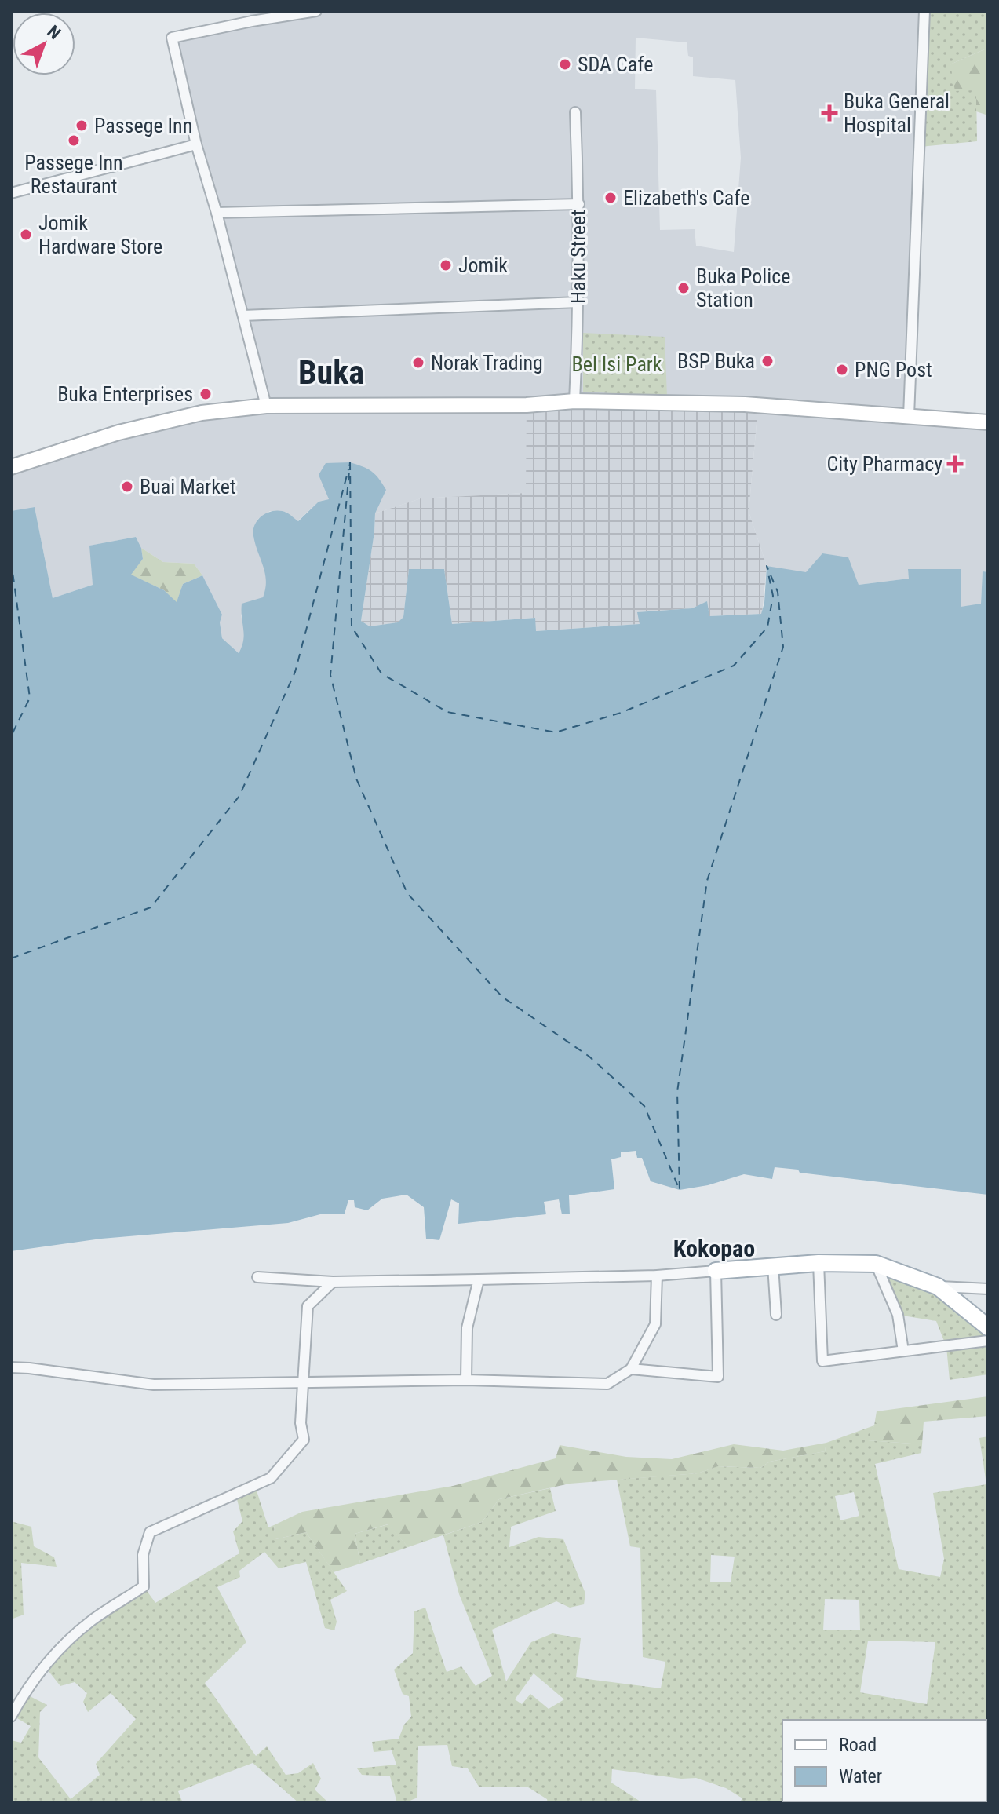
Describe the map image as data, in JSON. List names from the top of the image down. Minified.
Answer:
{"streets":{"street":["Haku Street"]},"districts":["Buka","Kokopao"],"parks":["Bel Isi Park"],"places":{"other":["SDA Cafe","Passege Inn","Passege Inn Restaurant","Elizabeth's Cafe","Jomik Hardware Store","Jomik","Buka Police Station","BSP Buka","Norak Trading","PNG Post","Buka Enterprises","Buai Market"],"health":["Buka General Hospital","City Pharmacy"]},"legend":["Road","Water"],"north":"top right"}
